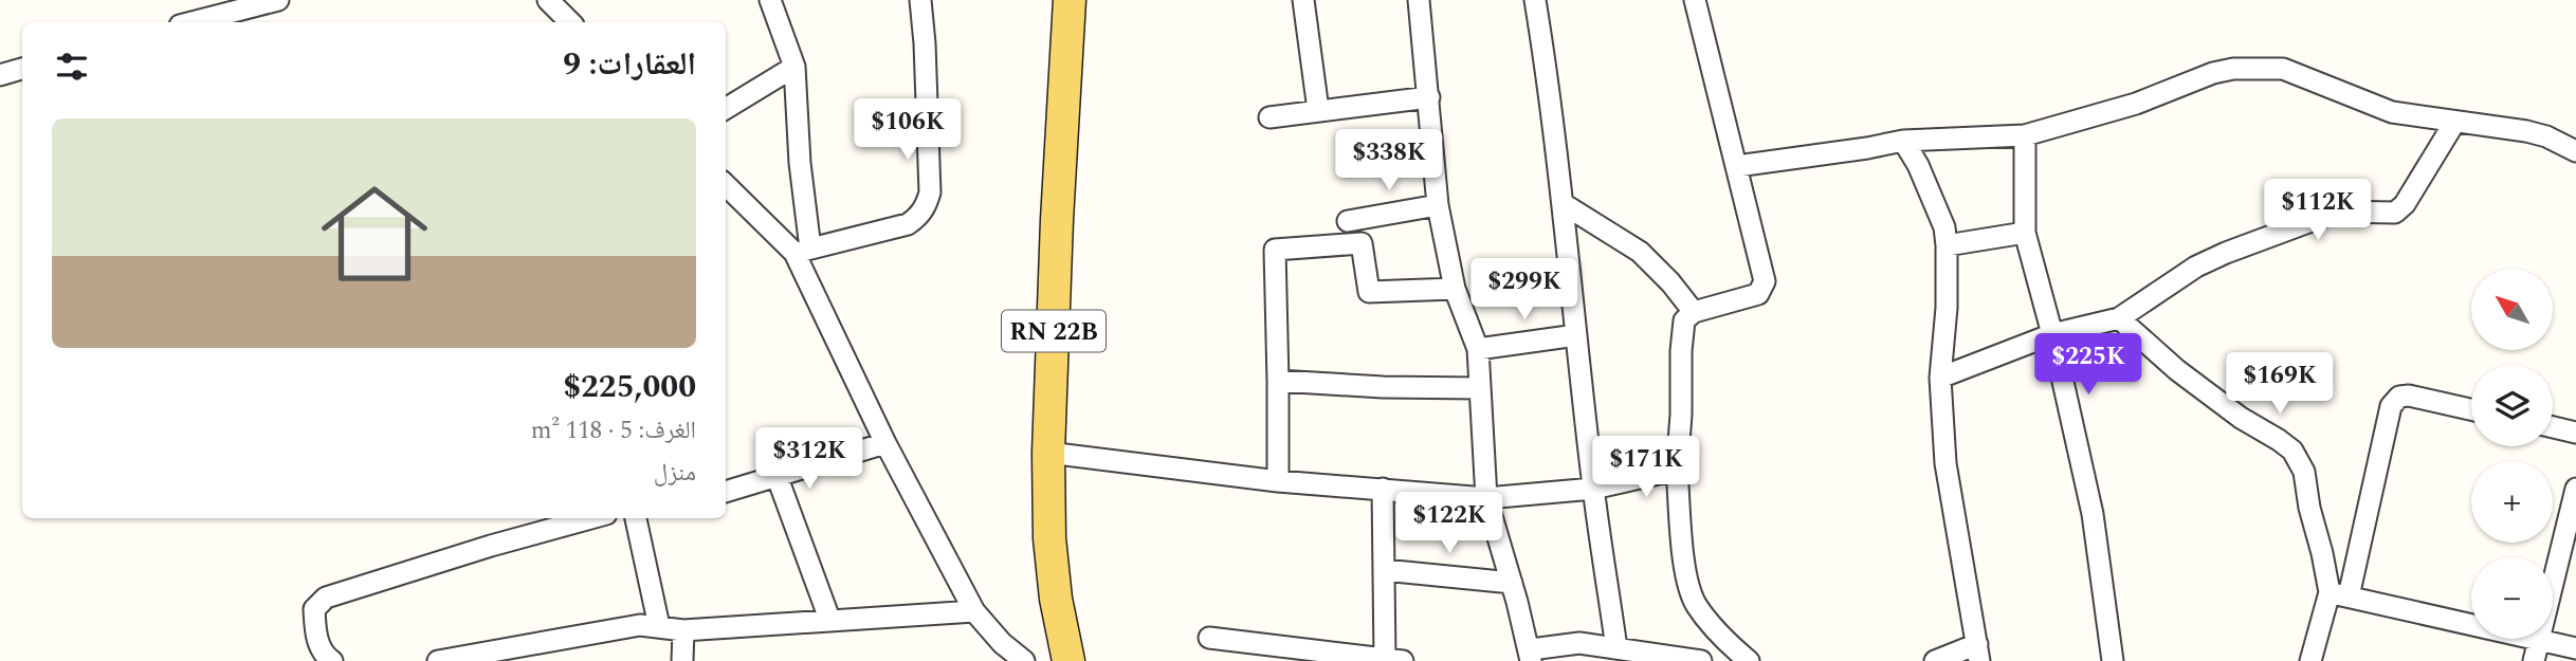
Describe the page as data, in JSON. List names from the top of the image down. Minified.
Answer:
{"streets":{"main road":["RN 22B"]},"north":"top left","page":{"heading":"العقارات: 9","price":["$106K","$338K","$112K","$299K","$225K","$169K","$312K","$171K","$122K"],"list":[{"name":"$225,000","note":"الغرف: 5 · 118 m² · منزل"}],"map_buttons":["+","−"]}}
